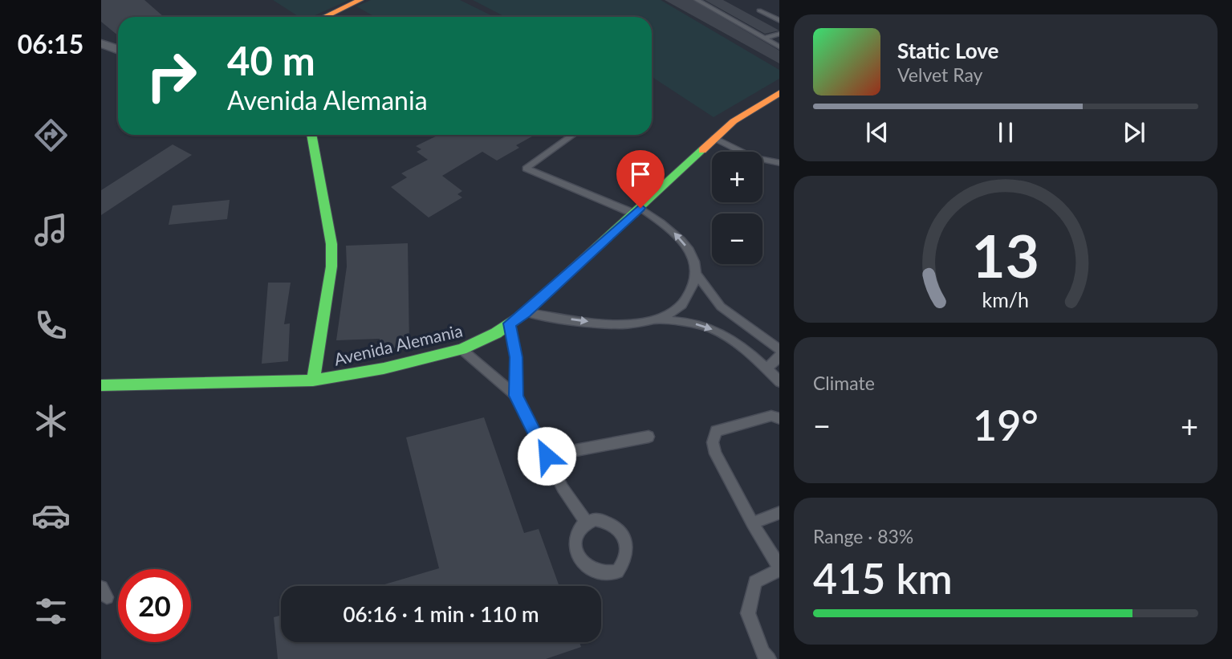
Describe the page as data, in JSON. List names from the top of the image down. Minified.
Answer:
{"streets":{"street":["Avenida Alemania"]},"page":{"tabs":"06:15","turn":["40 m","Avenida Alemania"],"song":["Static Love","Velvet Ray"],"map_buttons":["+","−"],"tile":["Climate",["Range · 83%","415 km"]],"heat":["−","19°","+"],"limit":"20","trip":"06:16 · 1 min · 110 m","gauge":["13","km/h"]}}
